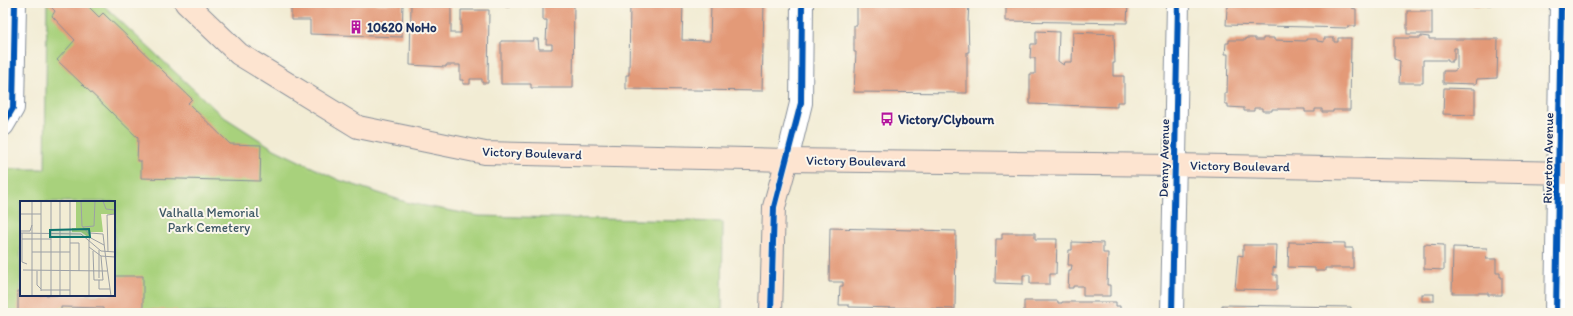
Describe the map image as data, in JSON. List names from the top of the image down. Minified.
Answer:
{"streets":{"main road":["Victory Boulevard"],"street":["Denny Avenue","Riverton Avenue"]},"crossings":[["Victory Boulevard","Denny Avenue"],["Victory Boulevard","Riverton Avenue"]],"parks":["Valhalla Memorial Park Cemetery"],"places":{"building":["10620 NoHo"],"bus stop":["Victory/Clybourn"]}}
